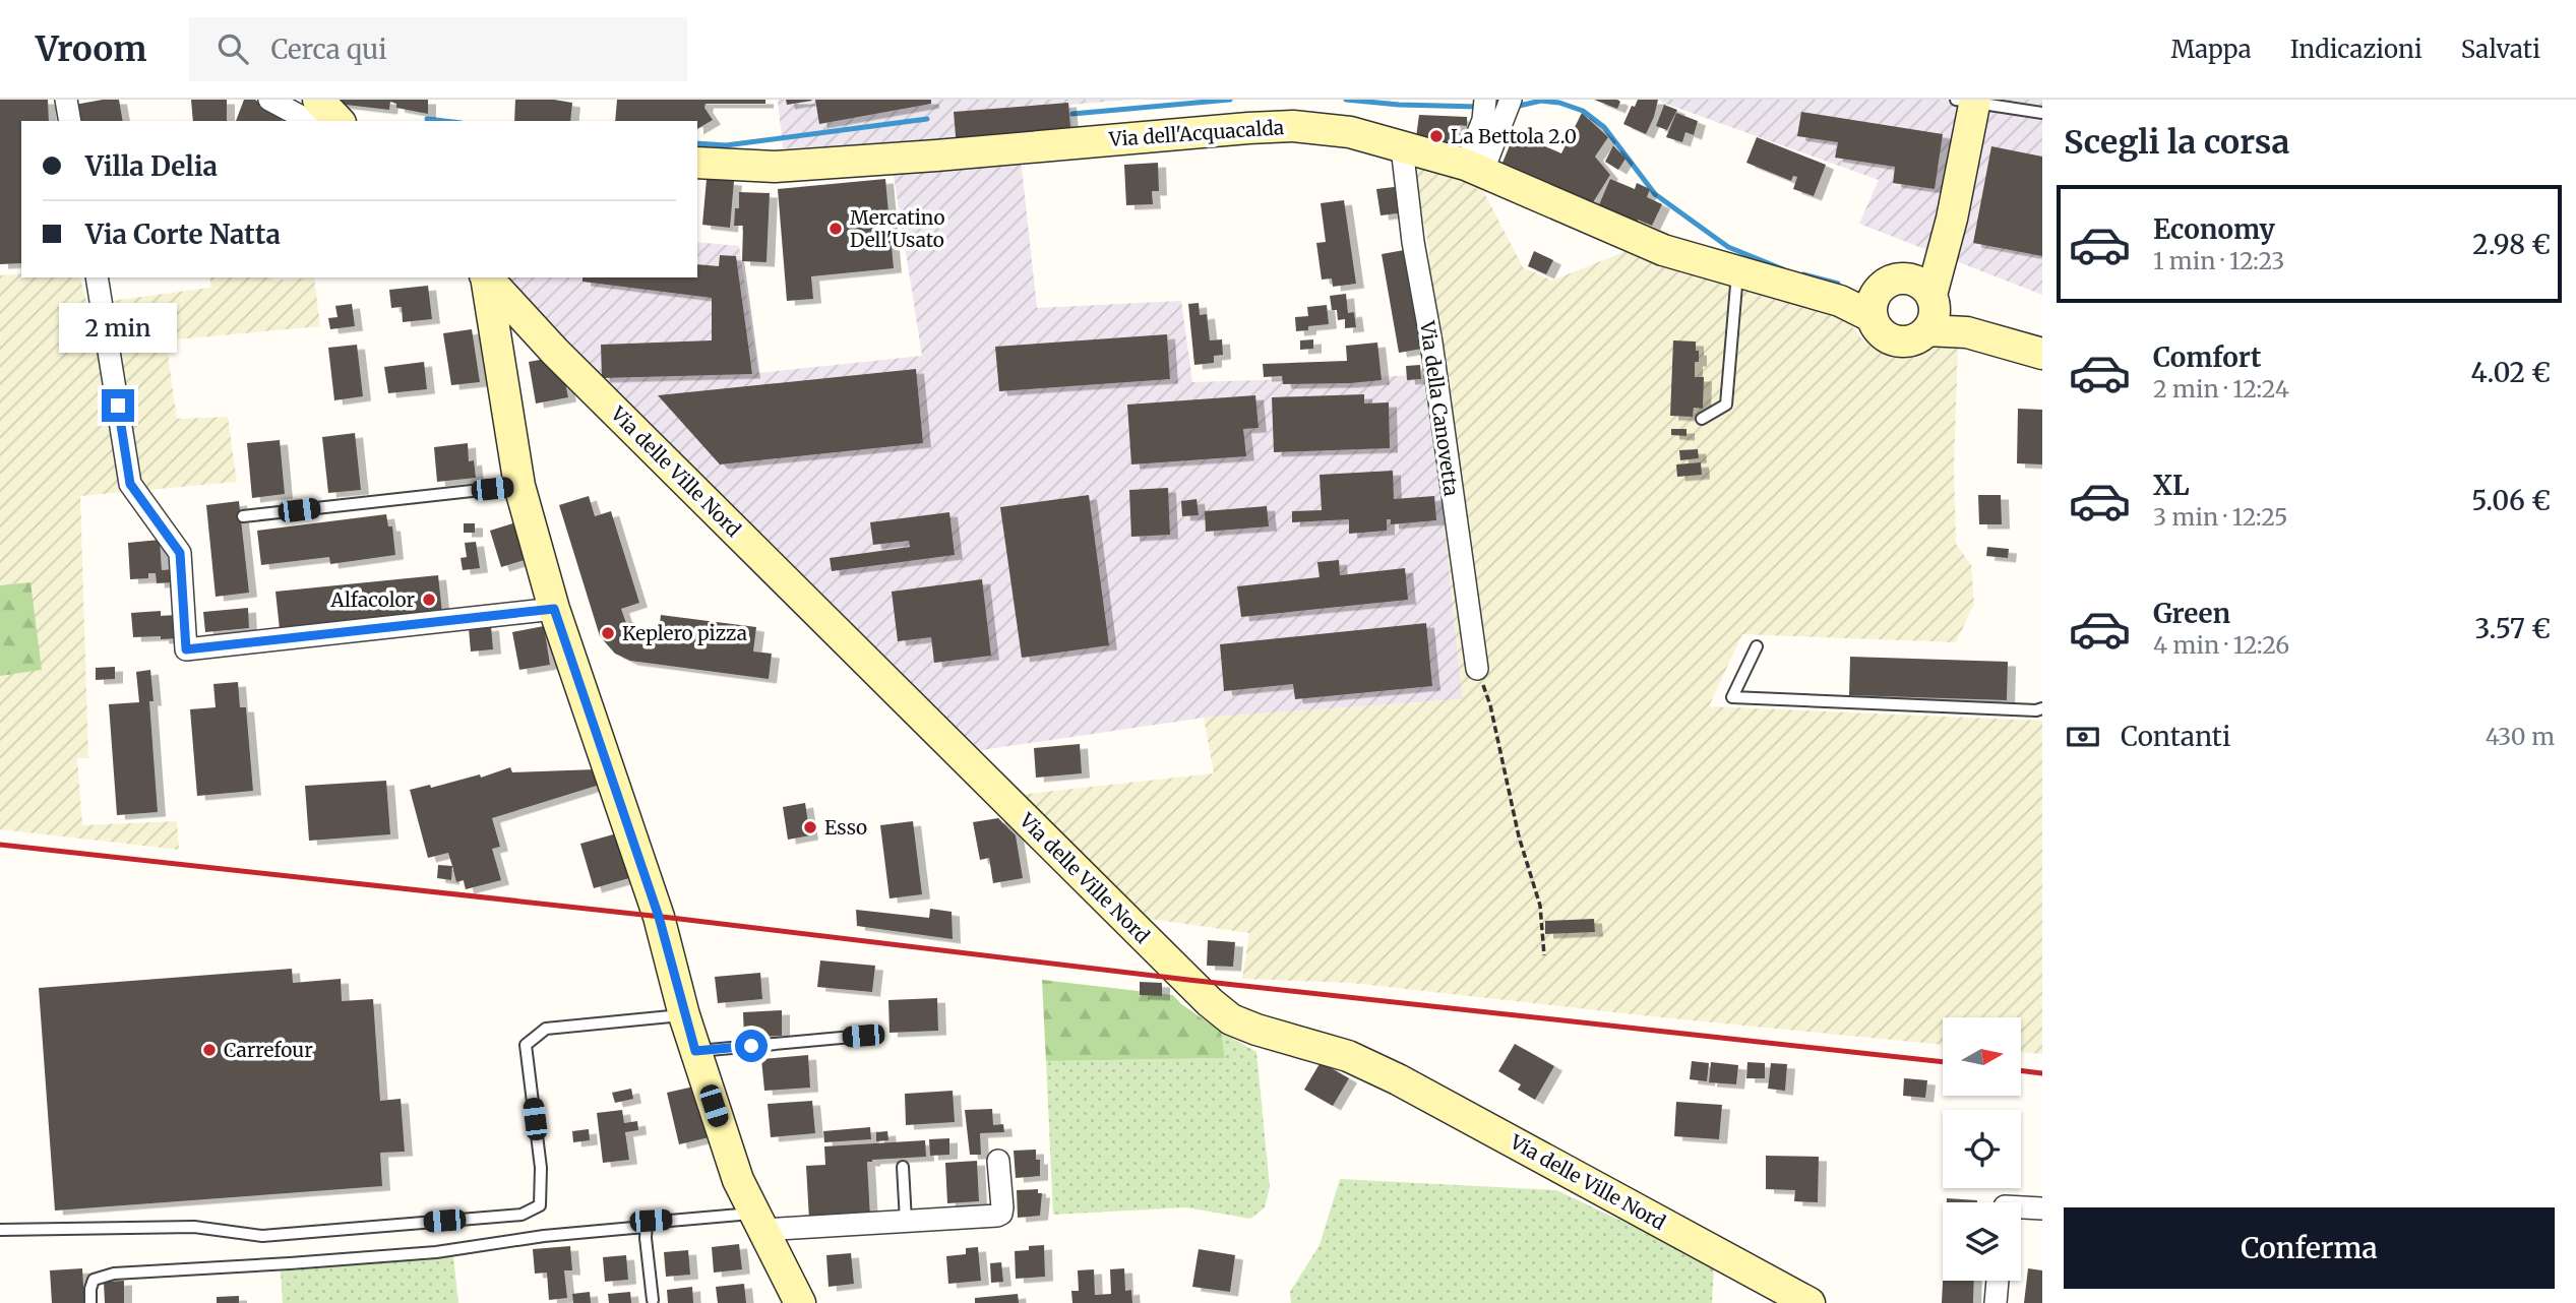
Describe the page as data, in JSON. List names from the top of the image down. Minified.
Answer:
{"streets":{"street":["Via dell'Acquacalda","Via della Canovetta","Via delle Ville Nord"]},"crossings":[["Via dell'Acquacalda","Via della Canovetta"]],"places":["La Bettola 2.0","Mercatino Dell'Usato","Alfacolor","Keplero pizza","Esso","Carrefour"],"north":"right","page":{"header":"Vroom","search":"Cerca qui","nav":["Mappa","Indicazioni","Salvati"],"heading":"Scegli la corsa","banner":["Villa Delia","Via Corte Natta"],"list":[{"name":"Economy","note":"1 min · 12:23","value":"2.98 €"},{"name":"Comfort","note":"2 min · 12:24","value":"4.02 €"},{"name":"XL","note":"3 min · 12:25","value":"5.06 €"},{"name":"Green","note":"4 min · 12:26","value":"3.57 €"}],"bubble":"2 min","pay":["Contanti","430 m"],"buttons":"Conferma"}}
